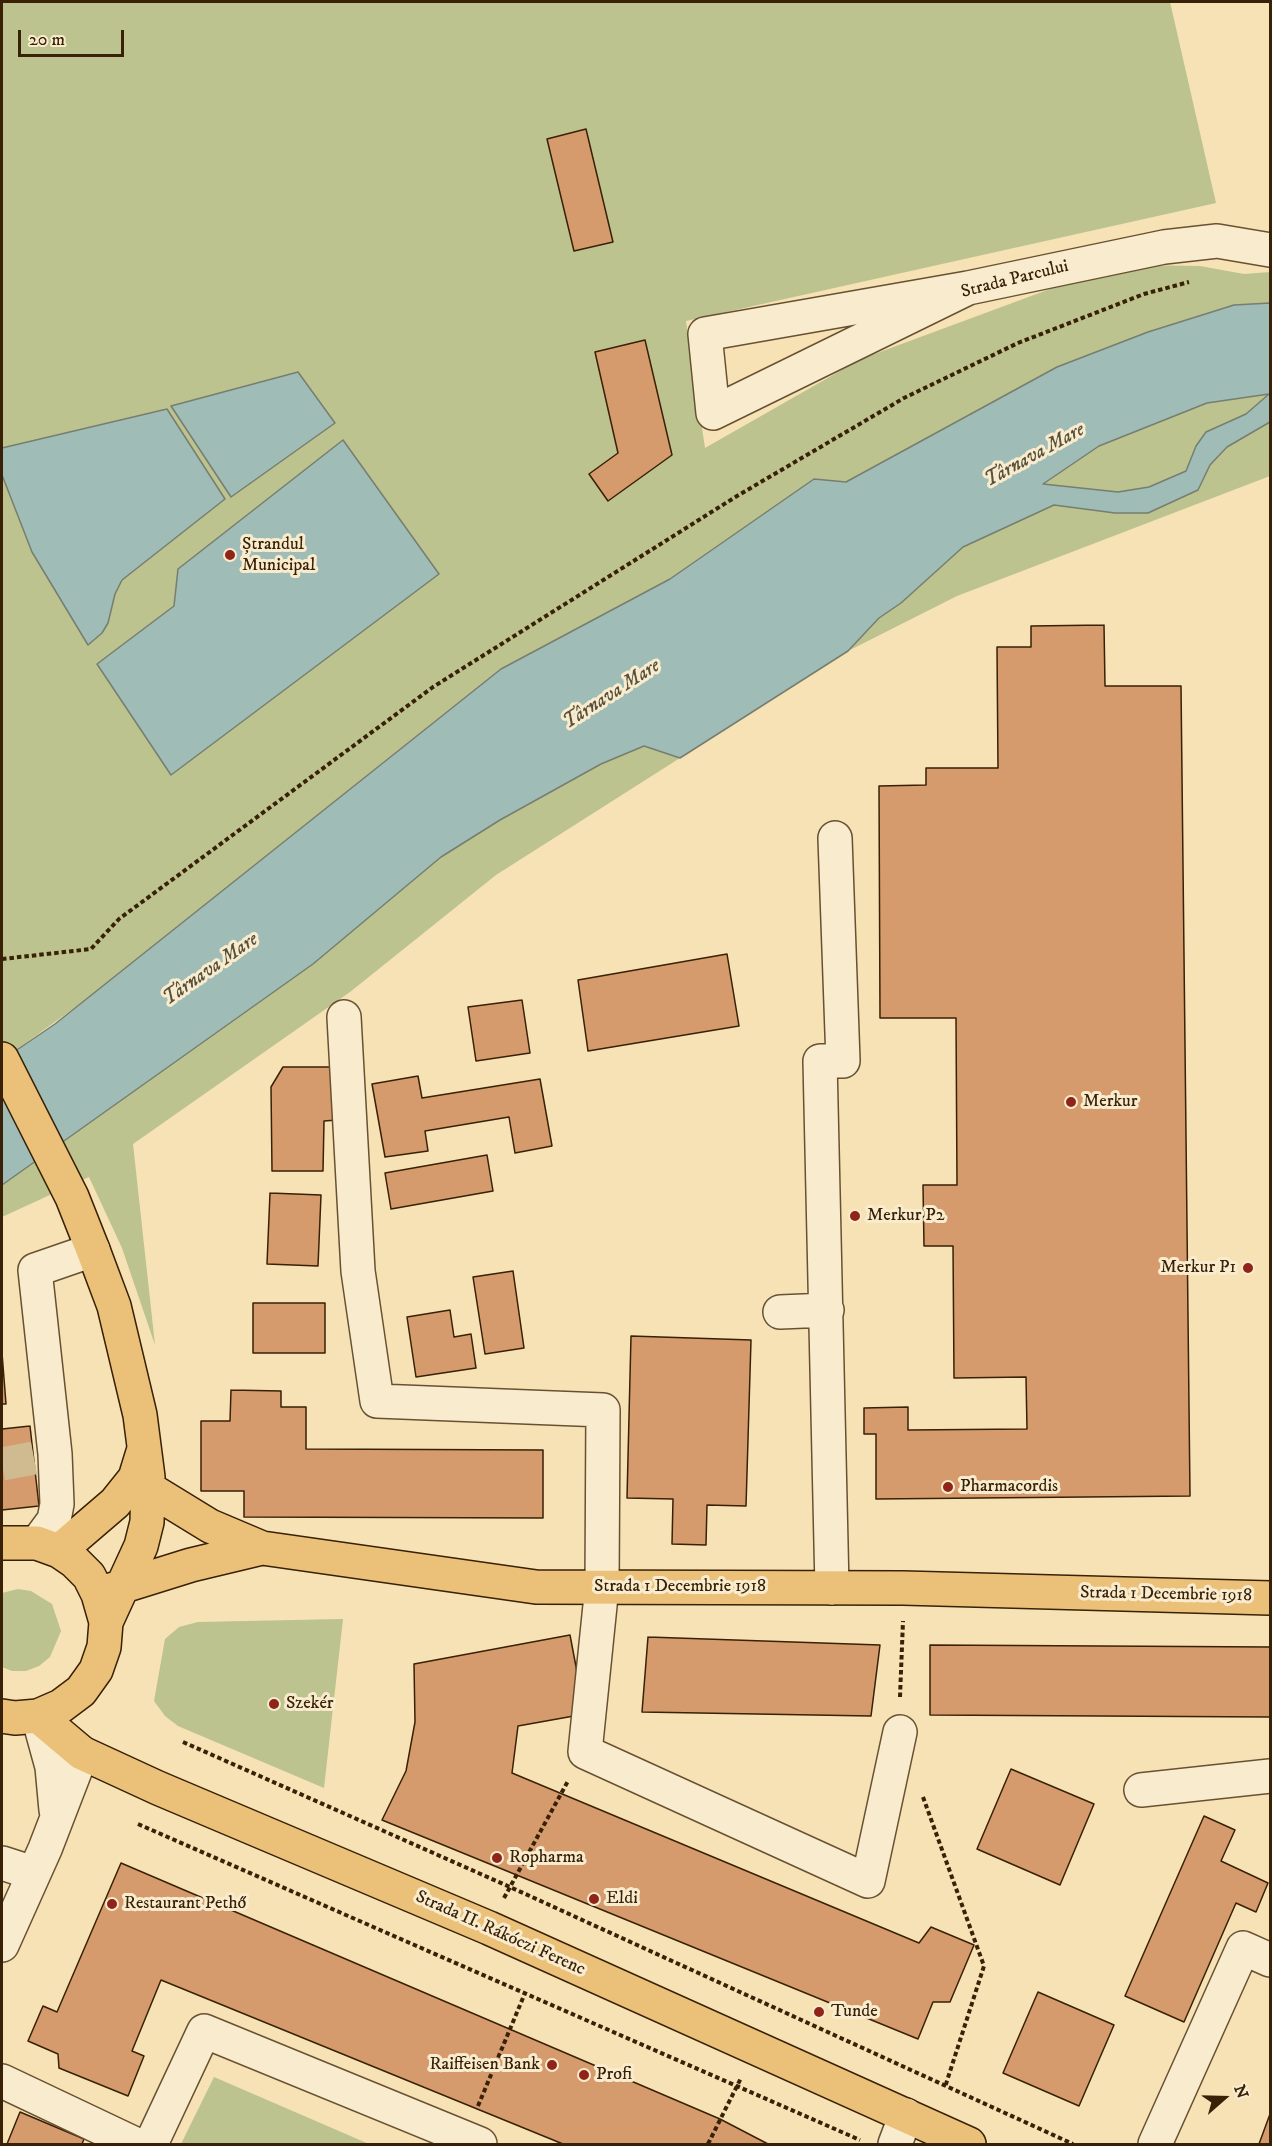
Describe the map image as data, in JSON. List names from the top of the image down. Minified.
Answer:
{"streets":{"main road":["Strada 1 Decembrie 1918","Strada II. Rákóczi Ferenc"],"street":["Strada Parcului"]},"water":["Târnava Mare"],"places":["Ștrandul Municipal","Merkur","Merkur P2","Merkur P1","Pharmacordis","Szekér","Ropharma","Eldi","Restaurant Pethő","Tunde","Raiffeisen Bank","Profi"],"scale_bar":"20 m","north":"right"}
